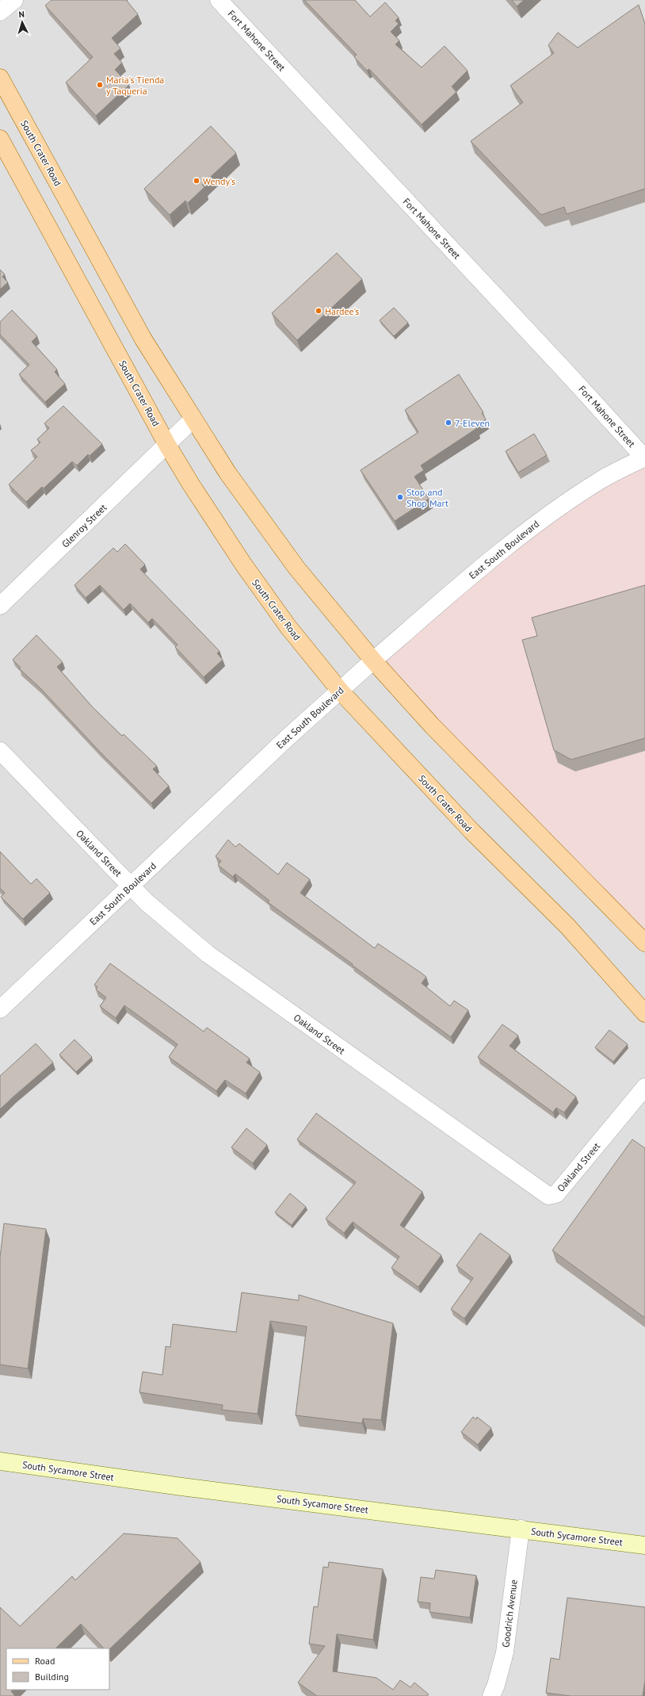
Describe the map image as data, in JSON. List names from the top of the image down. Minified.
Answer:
{"streets":{"main road":["South Crater Road","South Sycamore Street"],"street":["Fort Mahone Street","Glenroy Street","East South Boulevard","Oakland Street","Goodrich Avenue"]},"crossings":[["Fort Mahone Street","East South Boulevard"],["South Crater Road","Glenroy Street"],["South Crater Road","East South Boulevard"],["East South Boulevard","Oakland Street"],["South Sycamore Street","Goodrich Avenue"]],"places":["Maria's Tienda y Taqueria","Wendy's","Hardee's","7-Eleven","Stop and Shop Mart"],"legend":["Road","Building"],"north":"top"}
